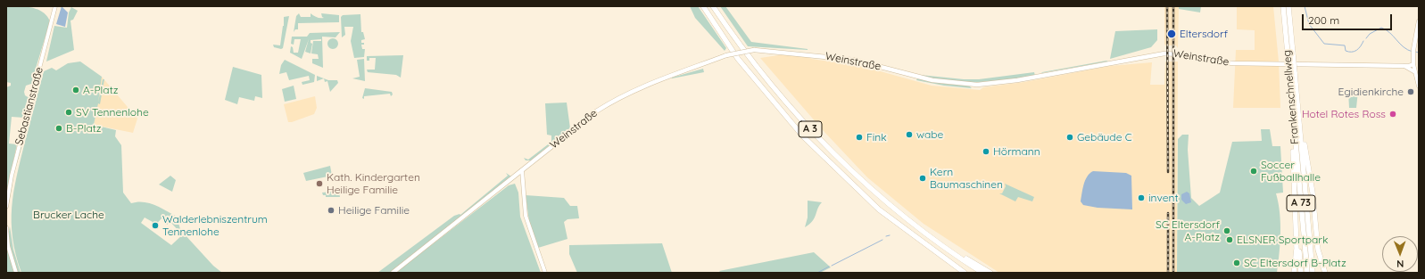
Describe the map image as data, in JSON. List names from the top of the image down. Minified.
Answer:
{"streets":{"highway":["Frankenschnellweg","A 3","A 73"],"main road":["Weinstraße"],"street":["Sebastianstraße"]},"parks":["Brucker Lache"],"places":["Eltersdorf","A-Platz","Egidienkirche","SV Tennenlohe","Hotel Rotes Ross","B-Platz","wabe","Fink","Gebäude C","Hörmann","Soccer Fußballhalle","Kern Baumaschinen","Kath. Kindergarten Heilige Familie","invent","Heilige Familie","Walderlebniszentrum Tennenlohe","SC Eltersdorf A-Platz","ELSNER Sportpark","SC Eltersdorf B-Platz"],"scale_bar":"200 m","north":"bottom"}
